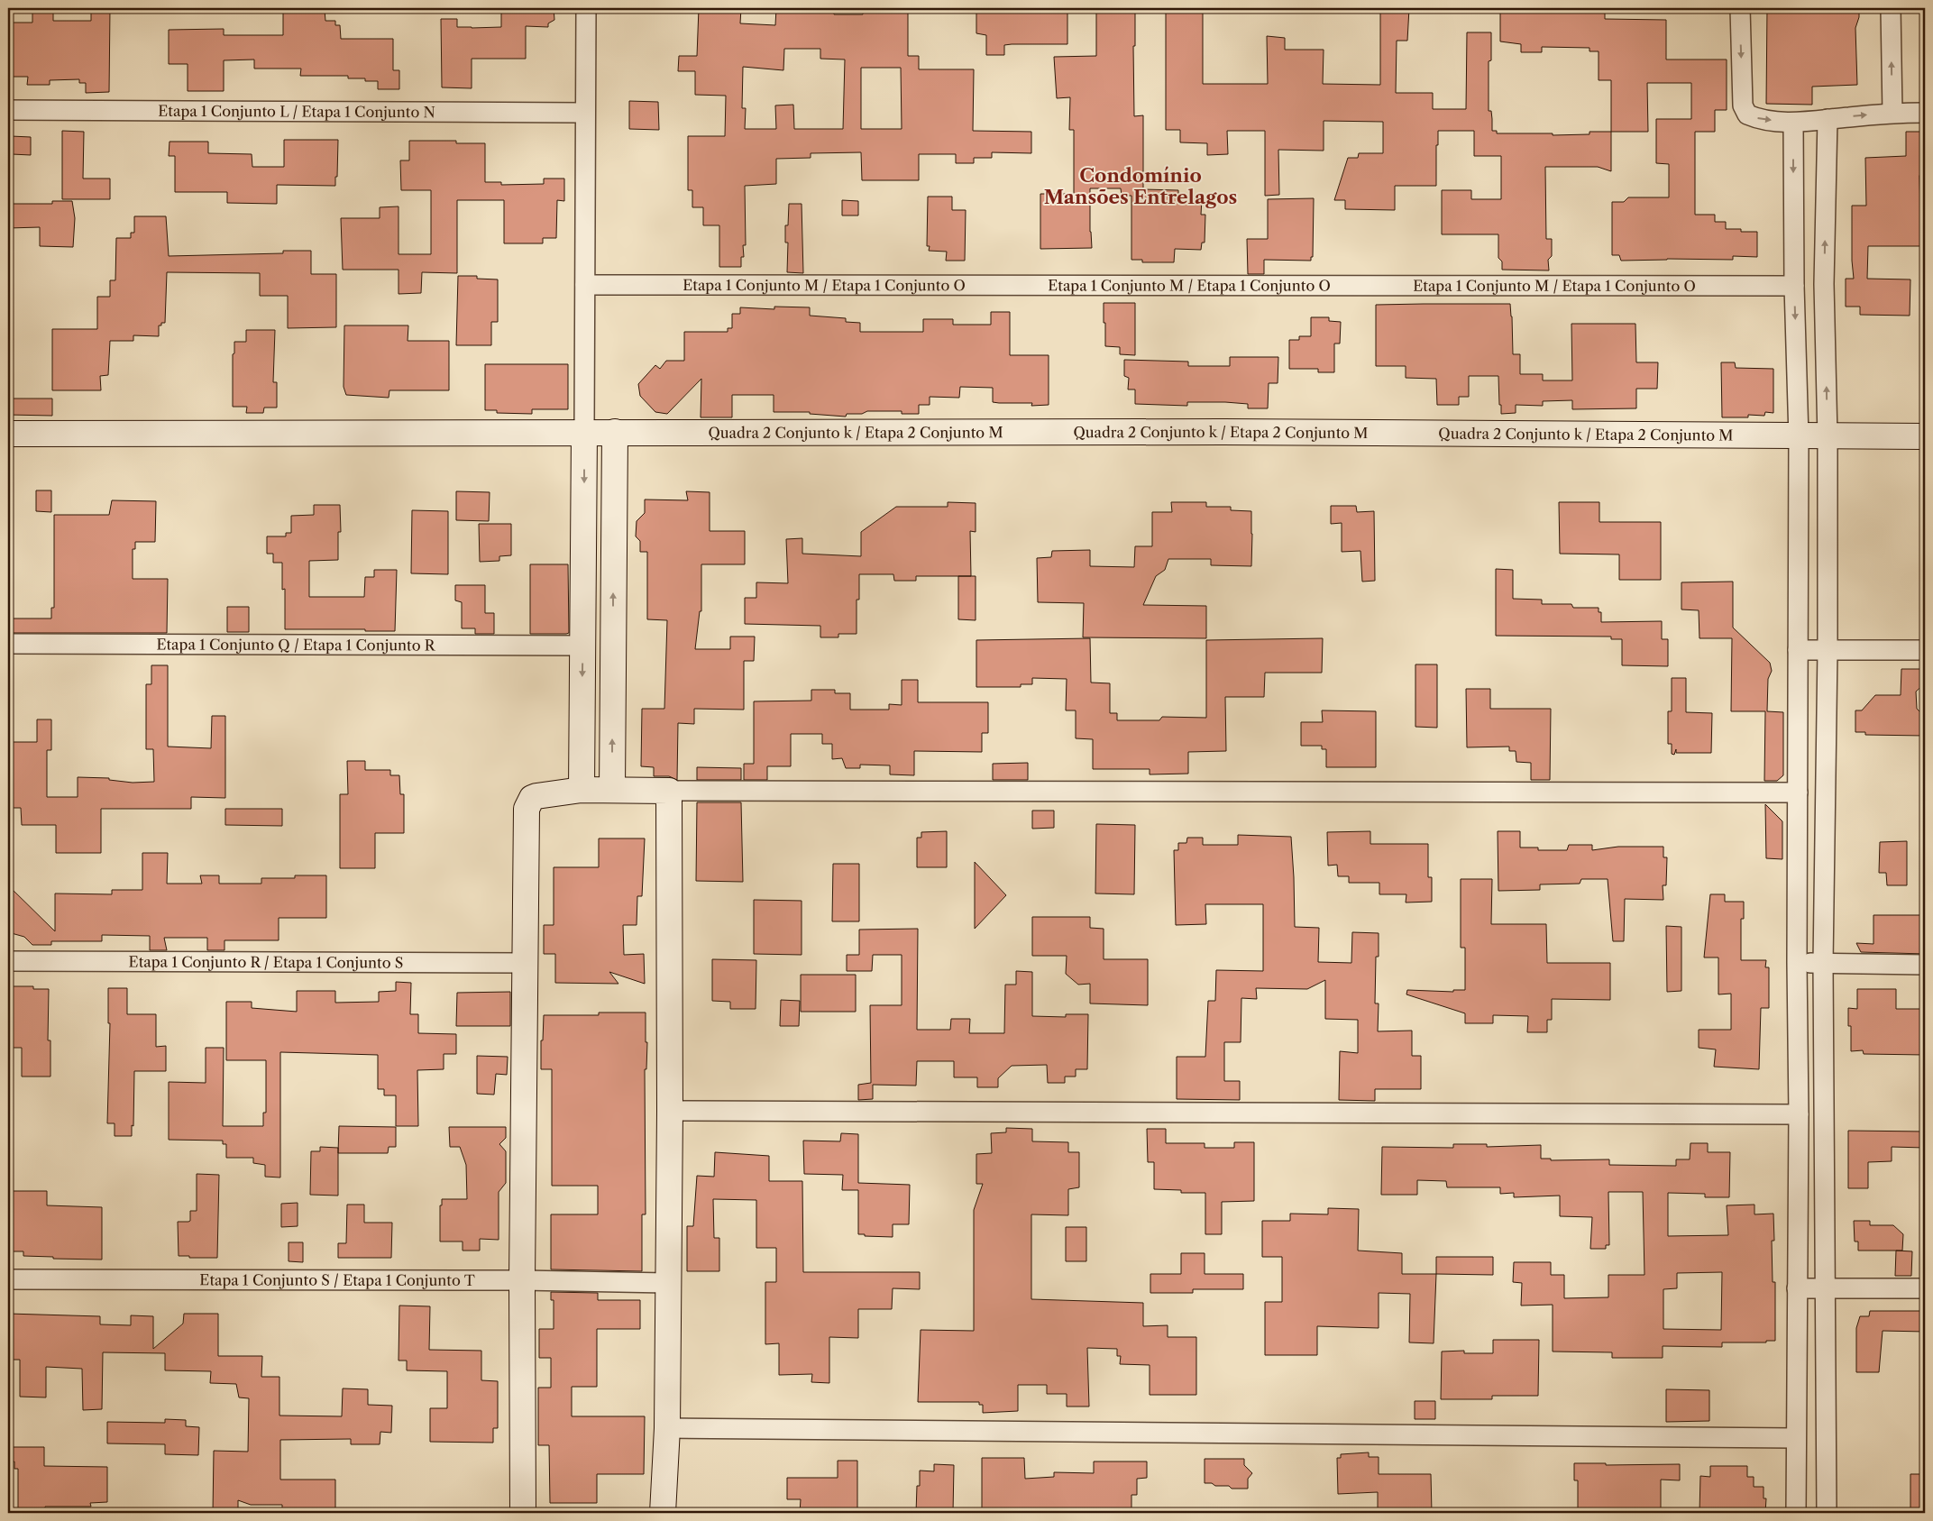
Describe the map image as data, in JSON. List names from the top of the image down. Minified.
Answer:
{"streets":{"street":["Etapa 1 Conjunto L / Etapa 1 Conjunto N","Etapa 1 Conjunto M / Etapa 1 Conjunto O","Quadra 2 Conjunto k / Etapa 2 Conjunto M","Etapa 1 Conjunto Q / Etapa 1 Conjunto R","Etapa 1 Conjunto R / Etapa 1 Conjunto S","Etapa 1 Conjunto S / Etapa 1 Conjunto T"]},"districts":["Condomínio Mansões Entrelagos"]}
